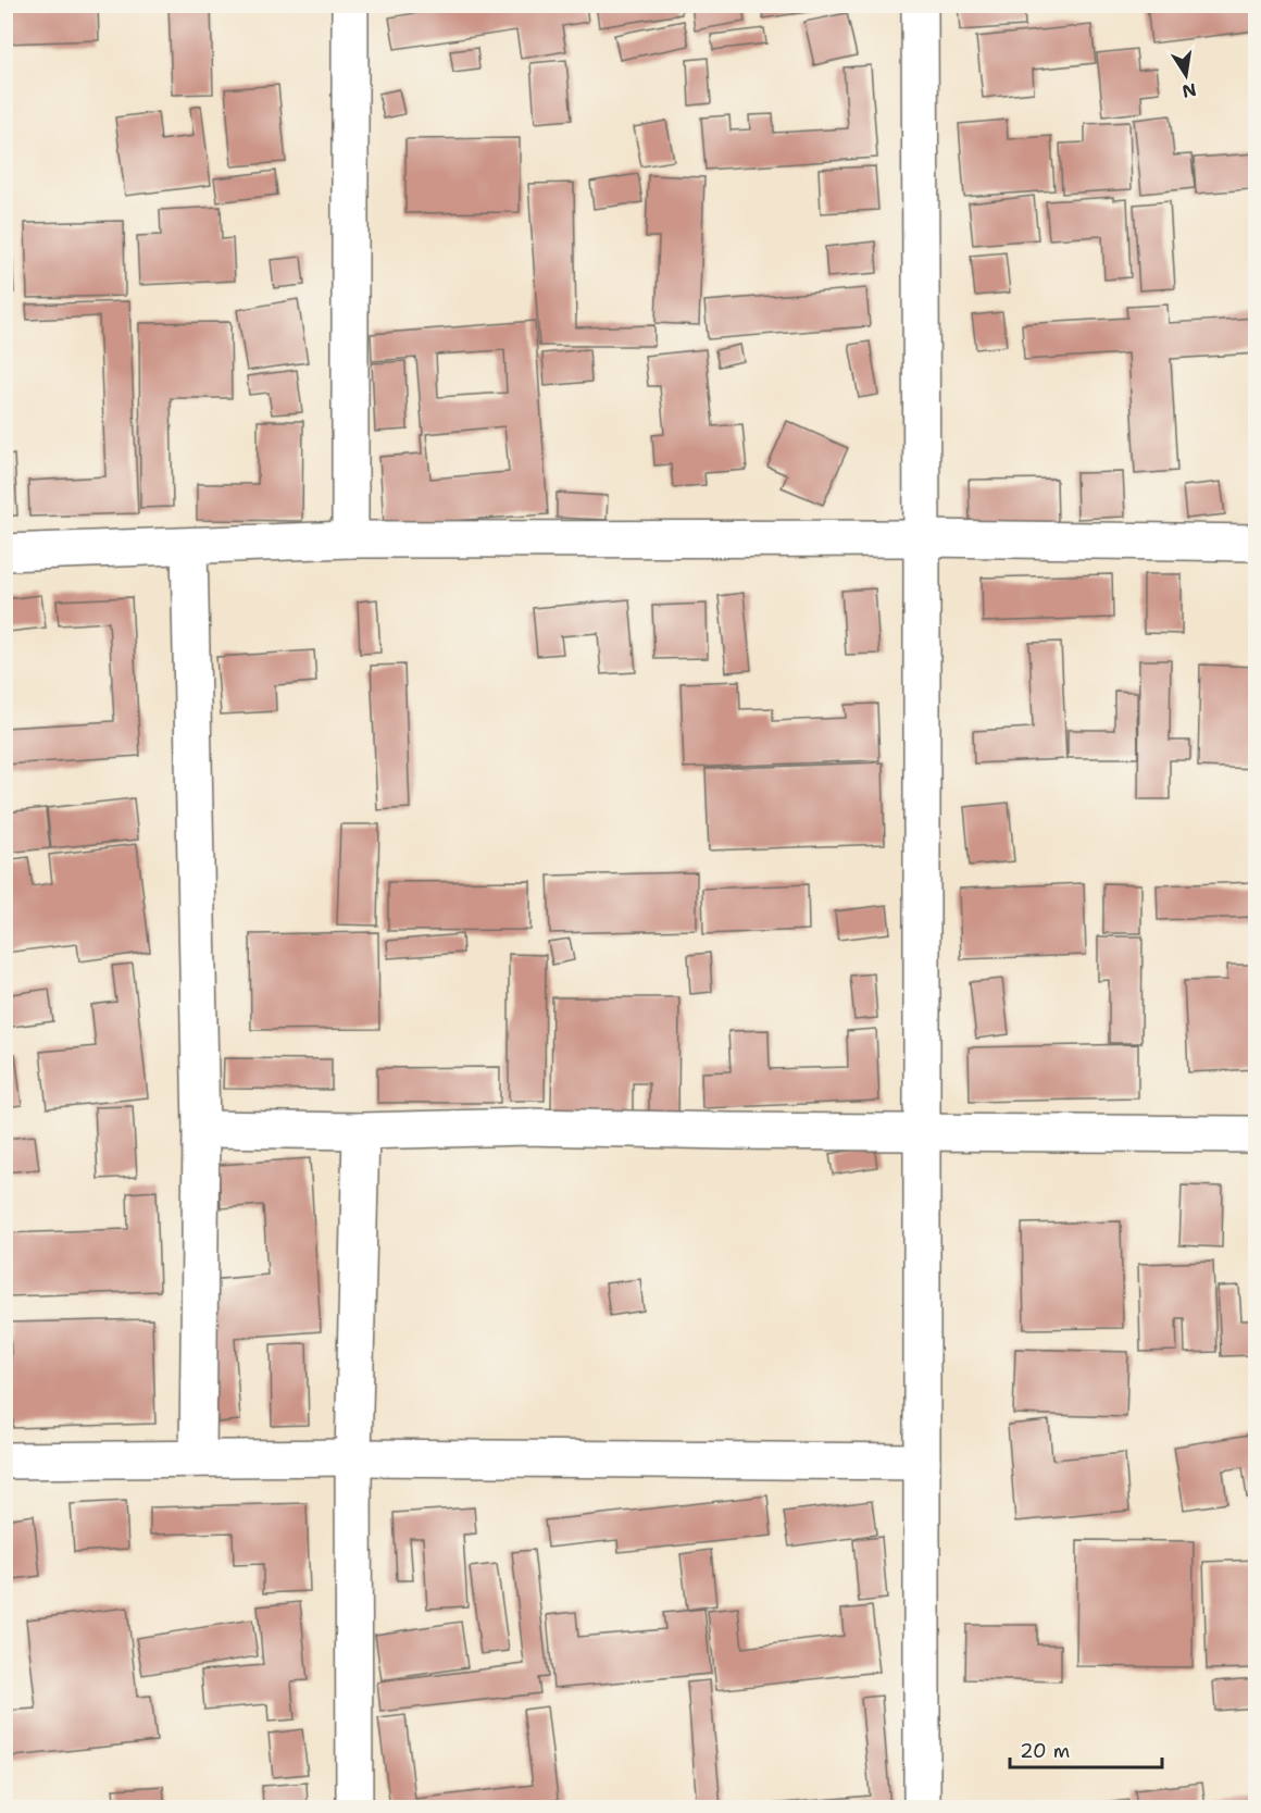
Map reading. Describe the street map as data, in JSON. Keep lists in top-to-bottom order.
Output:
{
  "scale_bar": "20 m",
  "north": "bottom"
}
